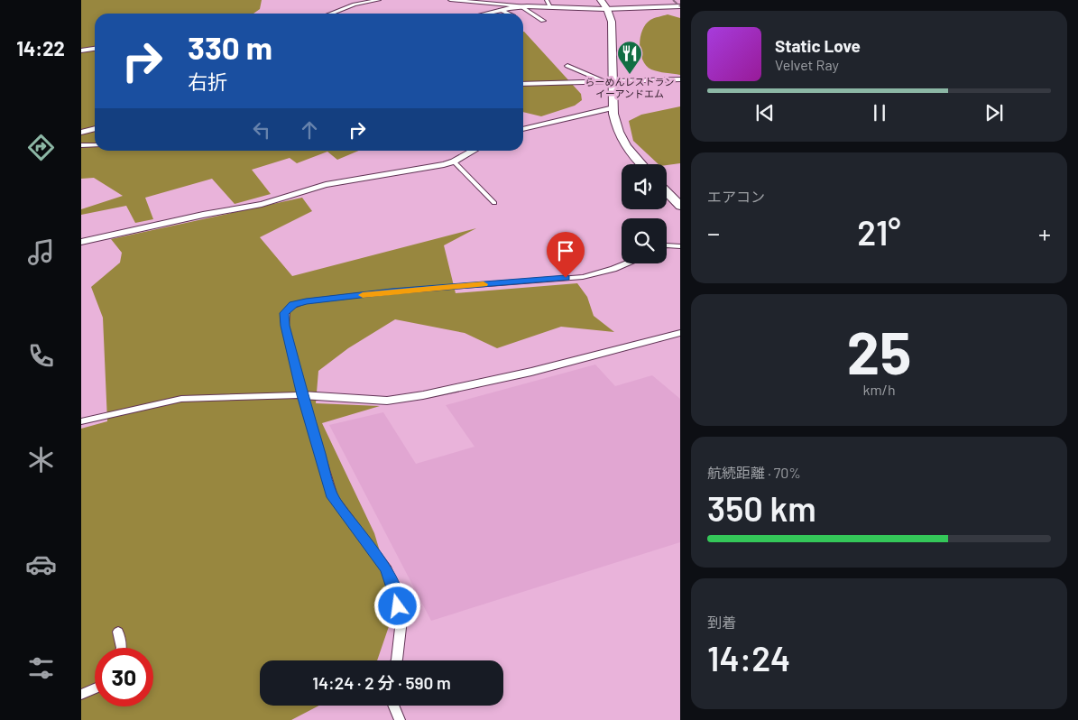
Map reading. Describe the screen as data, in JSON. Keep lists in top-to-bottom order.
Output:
{
  "places": {
    "restaurant": ["らーめんレストラン イーアンドエム"]
  },
  "page": {
    "tabs": "14:22",
    "turn": ["330 m", "右折"],
    "song": ["Static Love", "Velvet Ray"],
    "tile": [
      "エアコン",
      ["25", "km/h"],
      ["航続距離 · 70%", "350 km"],
      ["到着", "14:24"]
    ],
    "heat": ["−", "21°", "+"],
    "limit": "30",
    "trip": "14:24 · 2 分 · 590 m"
  }
}
